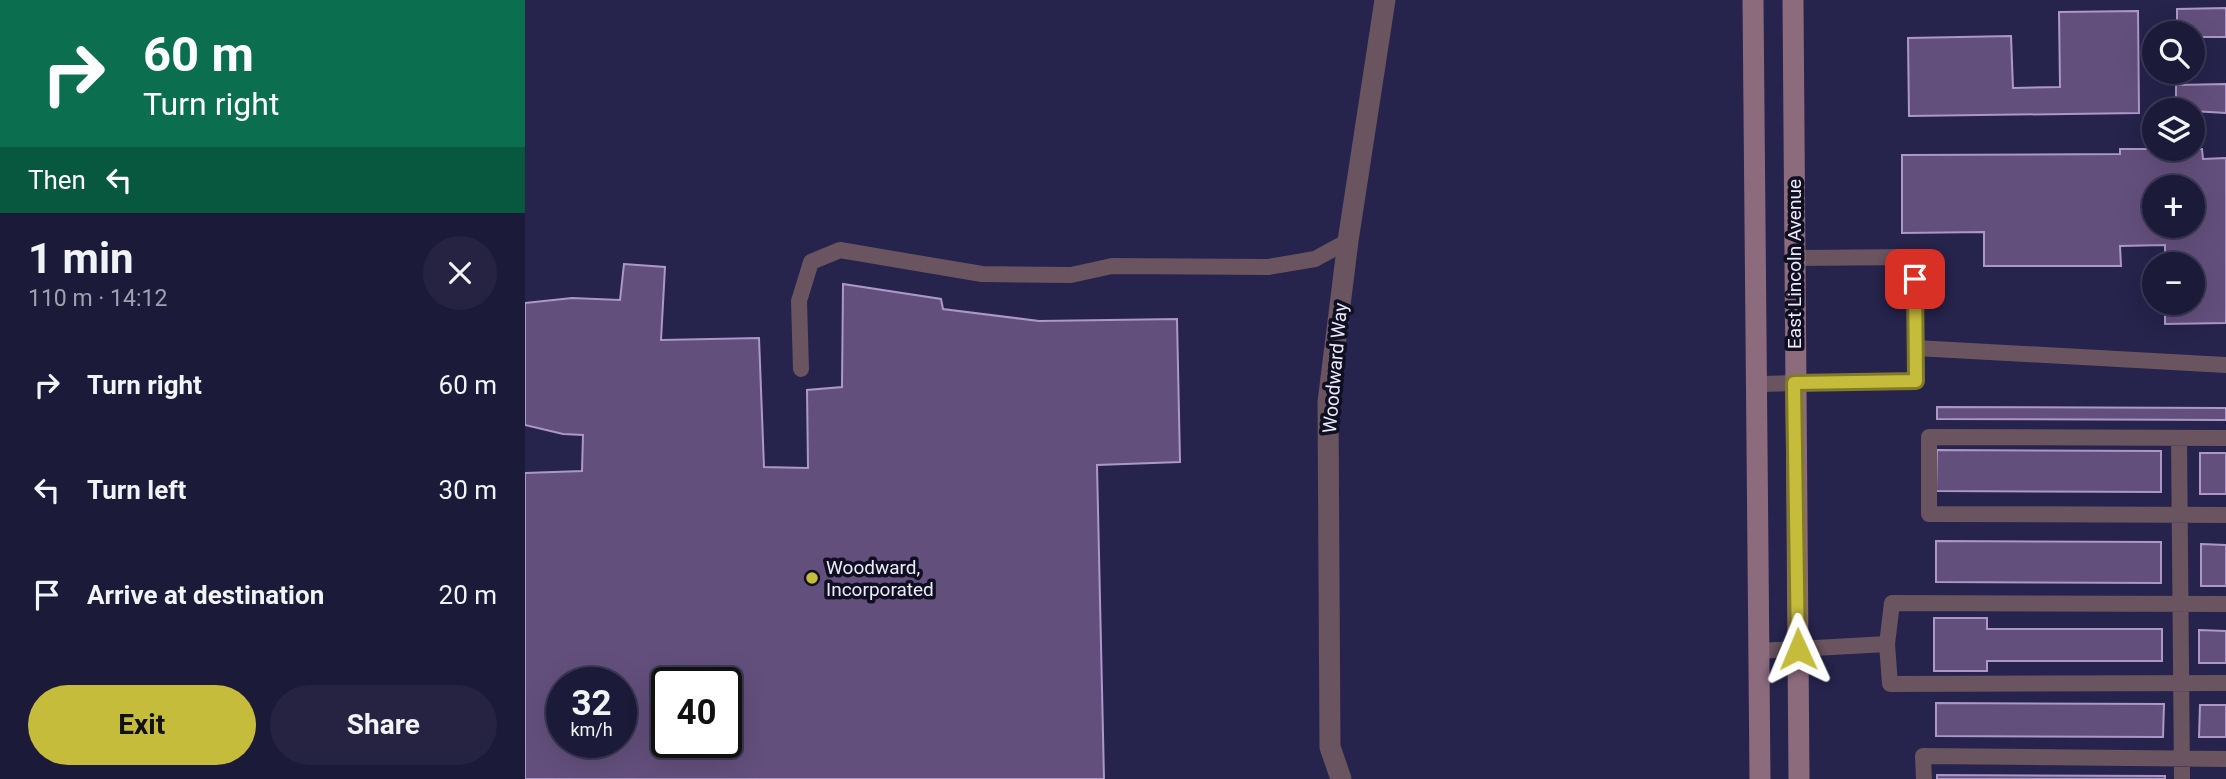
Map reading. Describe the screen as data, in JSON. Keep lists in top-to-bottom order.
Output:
{
  "streets": {
    "street": ["East Lincoln Avenue", "Woodward Way"]
  },
  "places": ["Woodward, Incorporated"],
  "page": {
    "turn": ["60 m", "Turn right"],
    "map_buttons": ["+", "−"],
    "then": "Then",
    "heading": ["1 min", "110 m · 14:12"],
    "list": [
      {
        "name": "Turn right",
        "value": "60 m"
      },
      {
        "name": "Turn left",
        "value": "30 m"
      },
      {
        "name": "Arrive at destination",
        "value": "20 m"
      }
    ],
    "speed": "32 km/h",
    "limit": "40",
    "buttons": ["Exit", "Share"]
  }
}
